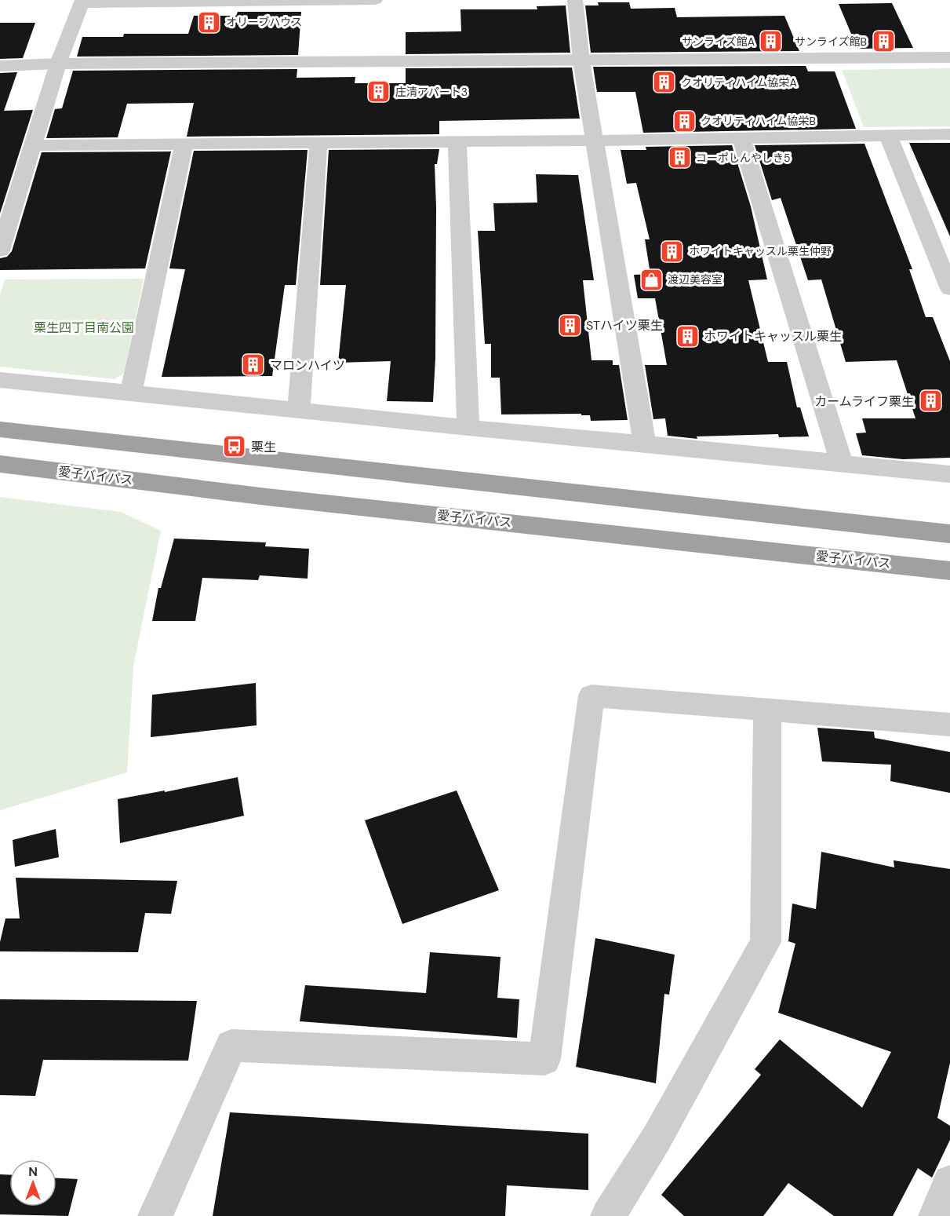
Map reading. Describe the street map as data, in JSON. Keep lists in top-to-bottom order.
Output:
{
  "streets": {
    "highway": ["愛子バイパス"]
  },
  "parks": ["栗生四丁目南公園"],
  "places": {
    "building": [
      "オリーブハウス",
      "サンライズ館A",
      "サンライズ館B",
      "クオリティハイム協栄A",
      "庄清アパート3",
      "クオリティハイム協栄B",
      "コーポしんやしき5",
      "ホワイトキャッスル栗生仲野",
      "STハイツ栗生",
      "ホワイトキャッスル栗生",
      "マロンハイツ",
      "カームライフ栗生"
    ],
    "shop": ["渡辺美容室"],
    "bus stop": ["栗生"]
  },
  "north": "top"
}
